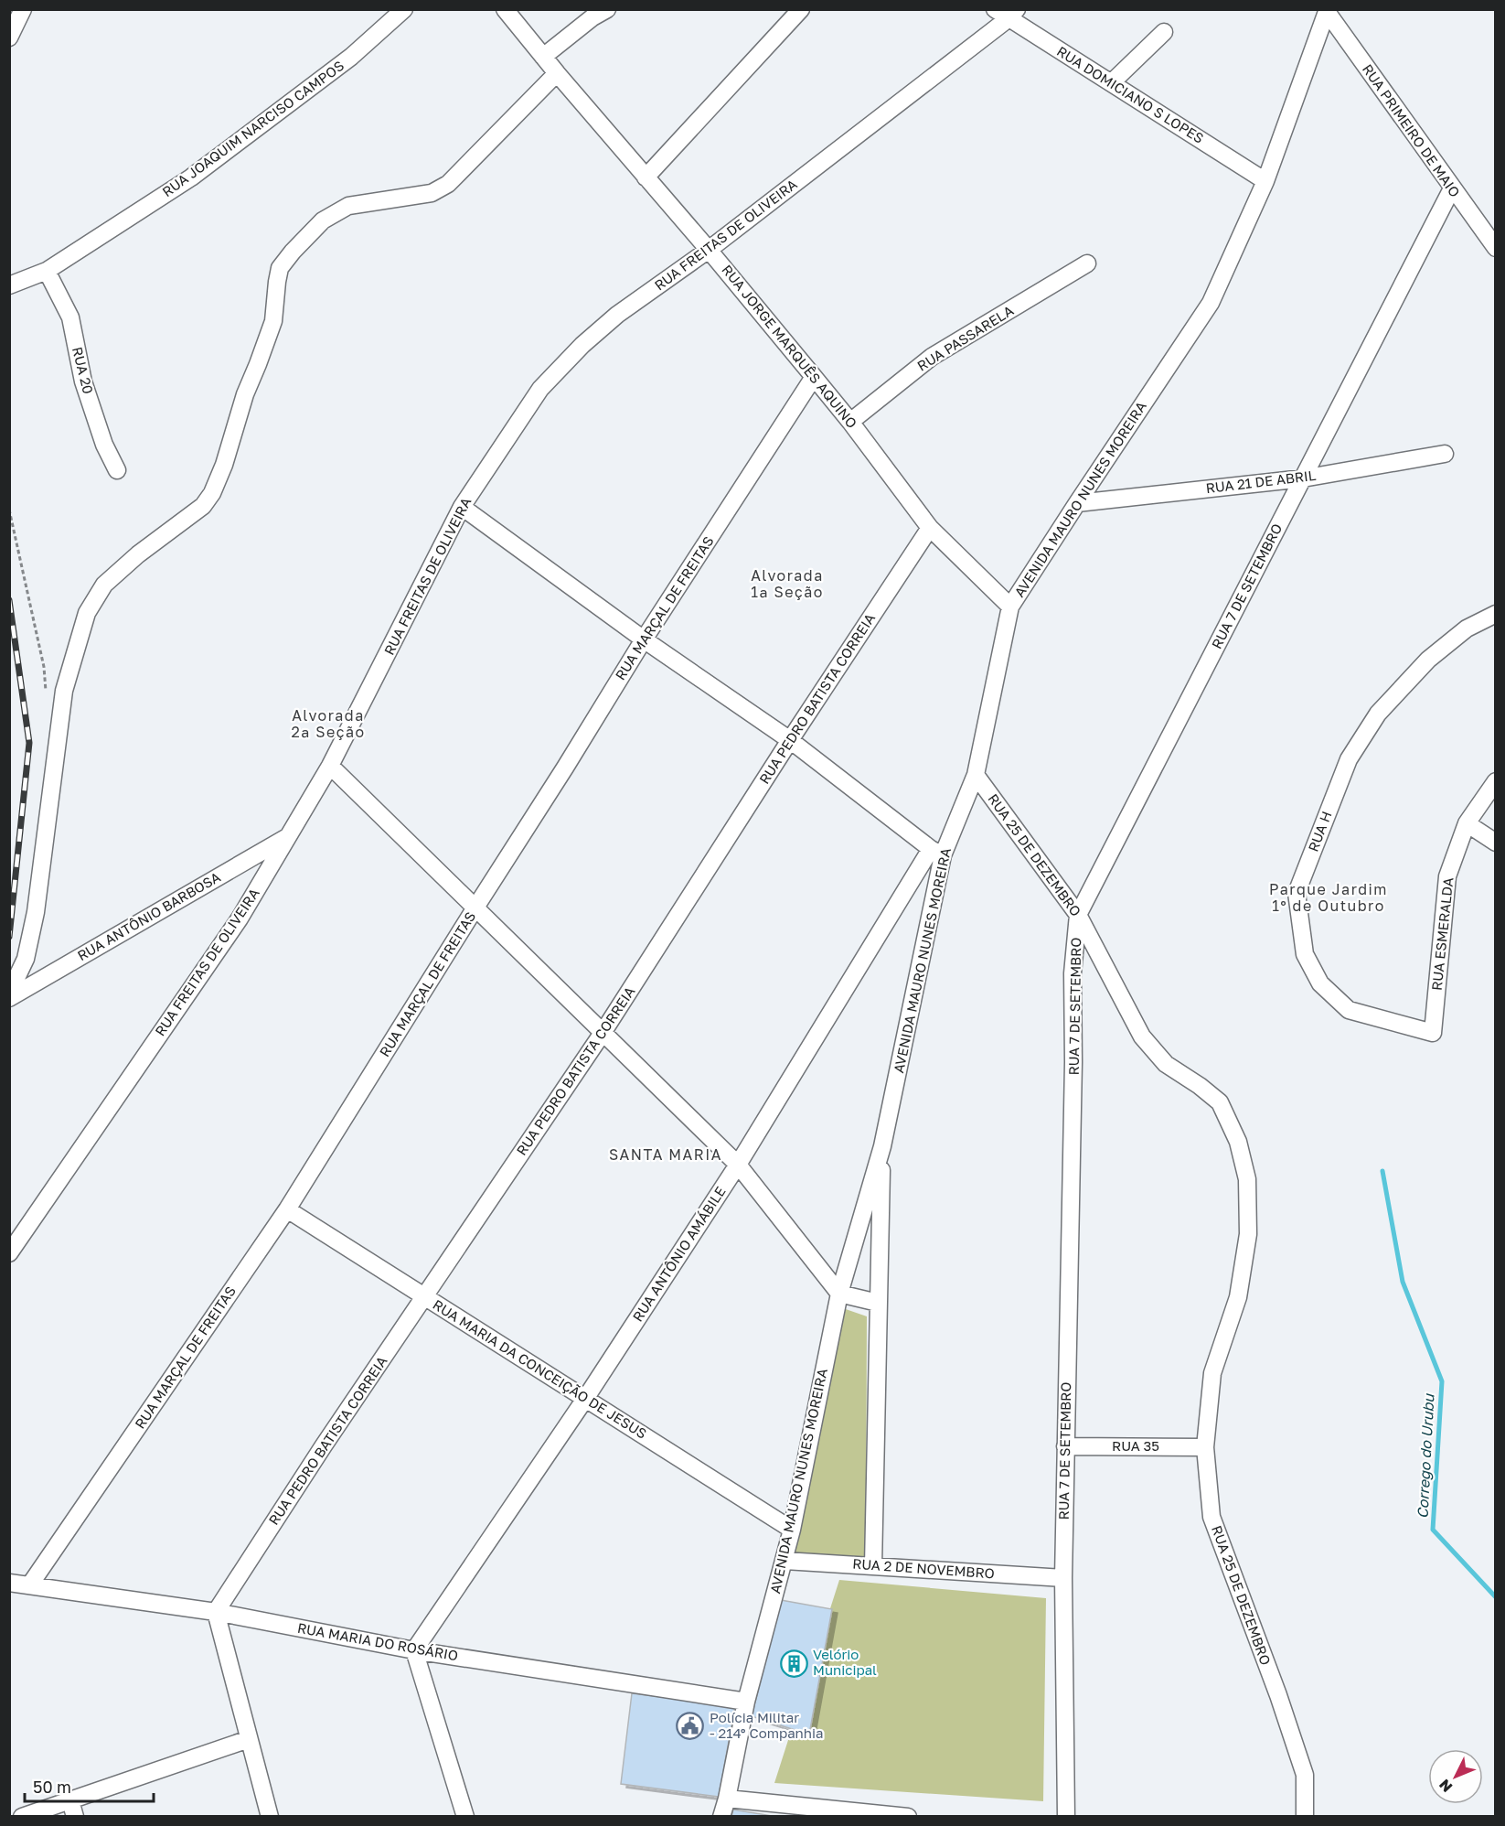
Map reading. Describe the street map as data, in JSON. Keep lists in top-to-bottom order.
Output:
{
  "streets": {
    "street": [
      "RUA DOMICIANO S LOPES",
      "RUA JOAQUIM NARCISO CAMPOS",
      "RUA PRIMEIRO DE MAIO",
      "RUA FREITAS DE OLIVEIRA",
      "RUA PASSARELA",
      "RUA JORGE MARQUÊS AQUINO",
      "RUA 20",
      "RUA 21 DE ABRIL",
      "AVENIDA MAURO NUNES MOREIRA",
      "RUA 7 DE SETEMBRO",
      "RUA MARÇAL DE FREITAS",
      "RUA PEDRO BATISTA CORREIA",
      "RUA H",
      "RUA 25 DE DEZEMBRO",
      "RUA ANTÔNIO BARBOSA",
      "RUA ESMERALDA",
      "RUA ANTÔNIO AMÁBILE",
      "RUA MARIA DA CONCEIÇÃO DE JESUS",
      "RUA 35",
      "RUA 2 DE NOVEMBRO",
      "RUA MARIA DO ROSÁRIO"
    ]
  },
  "crossings": [
    ["RUA DOMICIANO S LOPES", "RUA FREITAS DE OLIVEIRA"],
    ["RUA DOMICIANO S LOPES", "AVENIDA MAURO NUNES MOREIRA"],
    ["RUA JOAQUIM NARCISO CAMPOS", "RUA 20"],
    ["RUA PRIMEIRO DE MAIO", "AVENIDA MAURO NUNES MOREIRA"],
    ["RUA PRIMEIRO DE MAIO", "RUA 7 DE SETEMBRO"],
    ["RUA FREITAS DE OLIVEIRA", "RUA JORGE MARQUÊS AQUINO"],
    ["RUA FREITAS DE OLIVEIRA", "RUA ANTÔNIO BARBOSA"],
    ["RUA PASSARELA", "RUA JORGE MARQUÊS AQUINO"],
    ["RUA JORGE MARQUÊS AQUINO", "AVENIDA MAURO NUNES MOREIRA"],
    ["RUA JORGE MARQUÊS AQUINO", "RUA MARÇAL DE FREITAS"],
    ["RUA JORGE MARQUÊS AQUINO", "RUA PEDRO BATISTA CORREIA"],
    ["RUA 21 DE ABRIL", "AVENIDA MAURO NUNES MOREIRA"],
    ["RUA 21 DE ABRIL", "RUA 7 DE SETEMBRO"],
    ["AVENIDA MAURO NUNES MOREIRA", "RUA 25 DE DEZEMBRO"],
    ["AVENIDA MAURO NUNES MOREIRA", "RUA ANTÔNIO AMÁBILE"],
    ["AVENIDA MAURO NUNES MOREIRA", "RUA MARIA DA CONCEIÇÃO DE JESUS"],
    ["AVENIDA MAURO NUNES MOREIRA", "RUA 2 DE NOVEMBRO"],
    ["AVENIDA MAURO NUNES MOREIRA", "RUA MARIA DO ROSÁRIO"],
    ["RUA 7 DE SETEMBRO", "RUA 25 DE DEZEMBRO"],
    ["RUA 7 DE SETEMBRO", "RUA 35"],
    ["RUA 7 DE SETEMBRO", "RUA 2 DE NOVEMBRO"],
    ["RUA MARÇAL DE FREITAS", "RUA MARIA DA CONCEIÇÃO DE JESUS"],
    ["RUA MARÇAL DE FREITAS", "RUA MARIA DO ROSÁRIO"],
    ["RUA PEDRO BATISTA CORREIA", "RUA MARIA DA CONCEIÇÃO DE JESUS"],
    ["RUA PEDRO BATISTA CORREIA", "RUA MARIA DO ROSÁRIO"],
    ["RUA H", "RUA ESMERALDA"],
    ["RUA 25 DE DEZEMBRO", "RUA 35"],
    ["RUA ANTÔNIO AMÁBILE", "RUA MARIA DA CONCEIÇÃO DE JESUS"],
    ["RUA ANTÔNIO AMÁBILE", "RUA MARIA DO ROSÁRIO"]
  ],
  "districts": [
    "Alvorada 1ª Seção",
    "Alvorada 2ª Seção",
    "Parque Jardim 1º de Outubro",
    "SANTA MARIA"
  ],
  "water": ["Corrego do Urubu"],
  "places": {
    "building": ["Velório Municipal"],
    "public building": ["Polícia Militar - 214° Companhia"]
  },
  "scale_bar": "50 m",
  "north": "bottom left"
}
